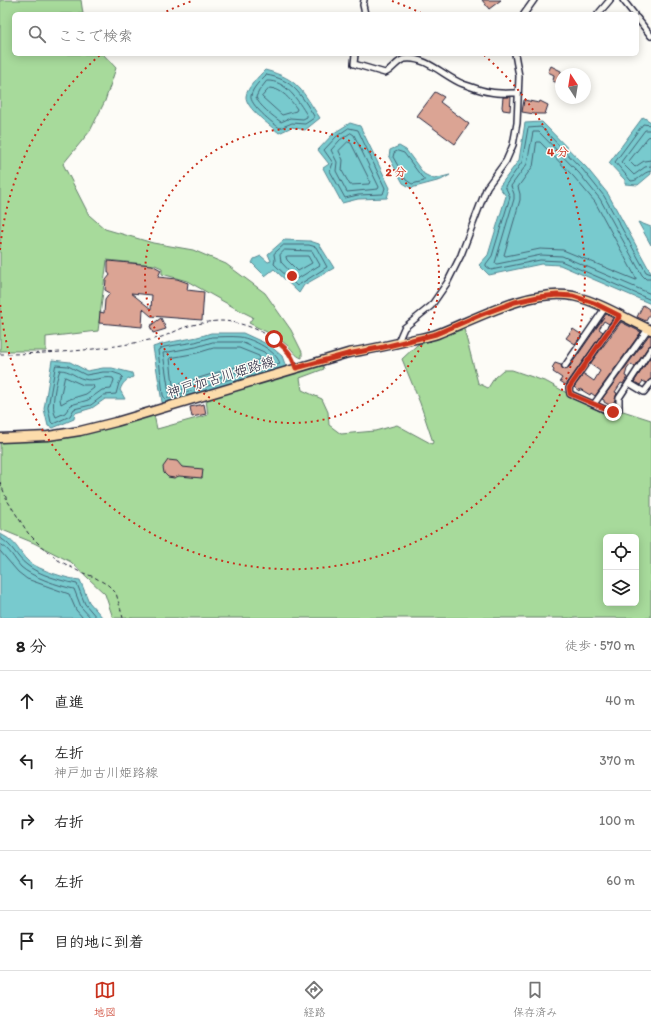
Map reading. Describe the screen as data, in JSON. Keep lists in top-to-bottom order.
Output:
{
  "streets": {
    "main road": ["神戸加古川姫路線"]
  },
  "north": "top",
  "page": {
    "search": "ここで検索",
    "heading": ["8 分", "徒歩 · 570 m"],
    "list": [
      ["直進", "40 m"],
      ["左折", "神戸加古川姫路線", "370 m"],
      ["右折", "100 m"],
      ["左折", "60 m"],
      "目的地に到着"
    ],
    "nav": ["地図", "経路", "保存済み"]
  },
  "rings": ["4 分", "2 分"]
}
